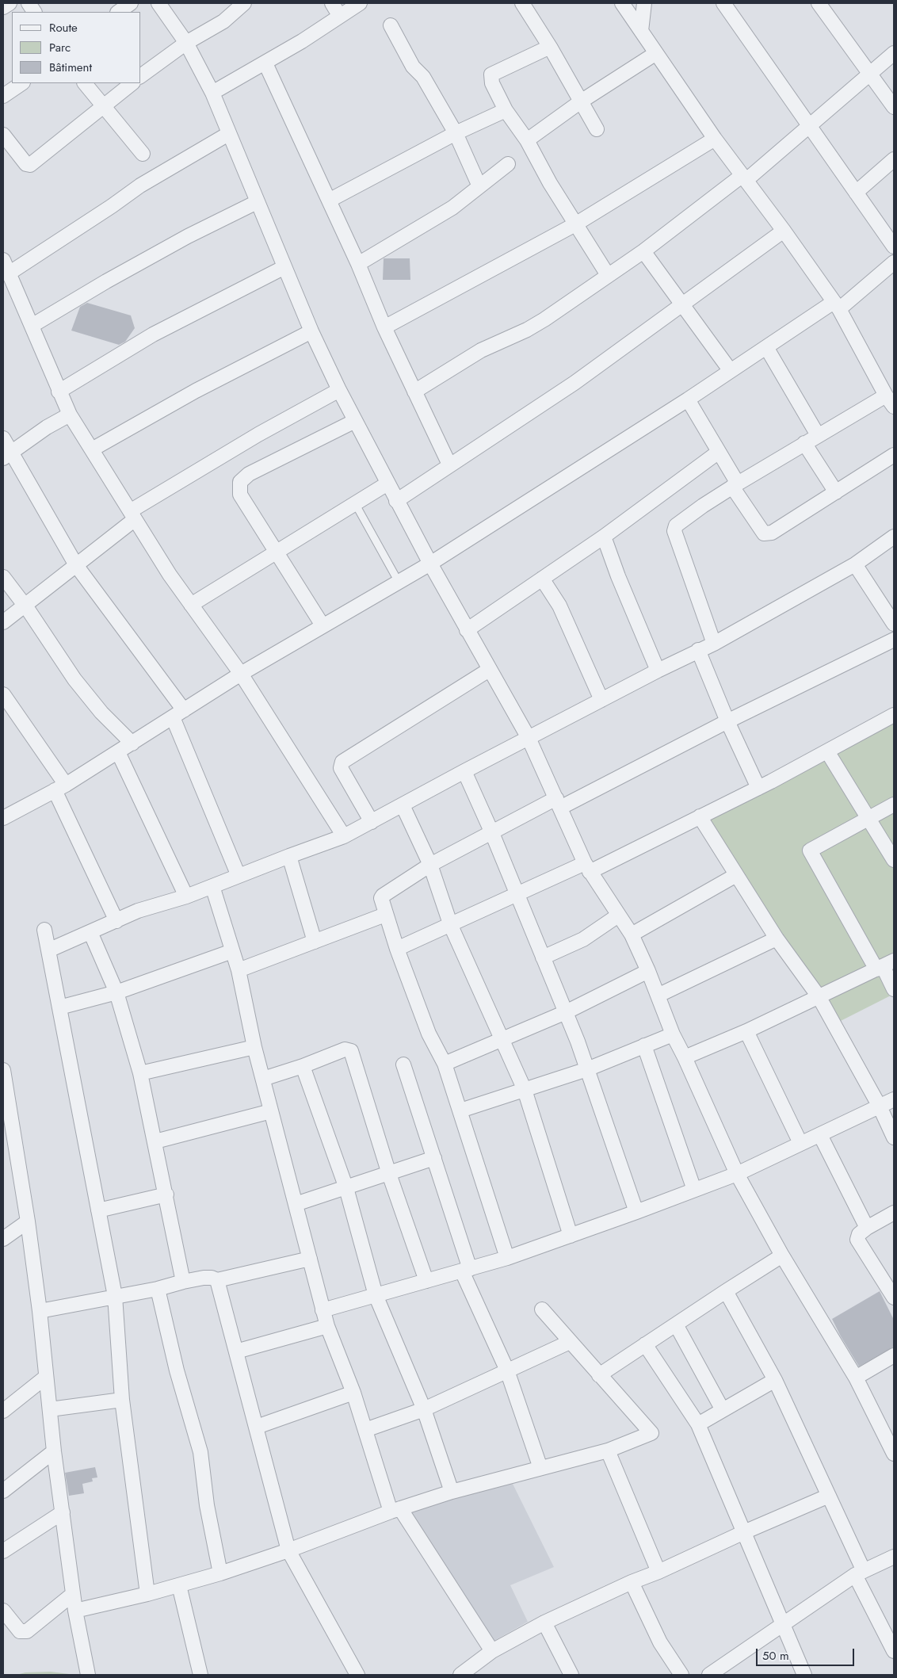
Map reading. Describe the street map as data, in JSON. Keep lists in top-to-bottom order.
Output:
{
  "legend": ["Route", "Parc", "Bâtiment"],
  "scale_bar": "50 m"
}
